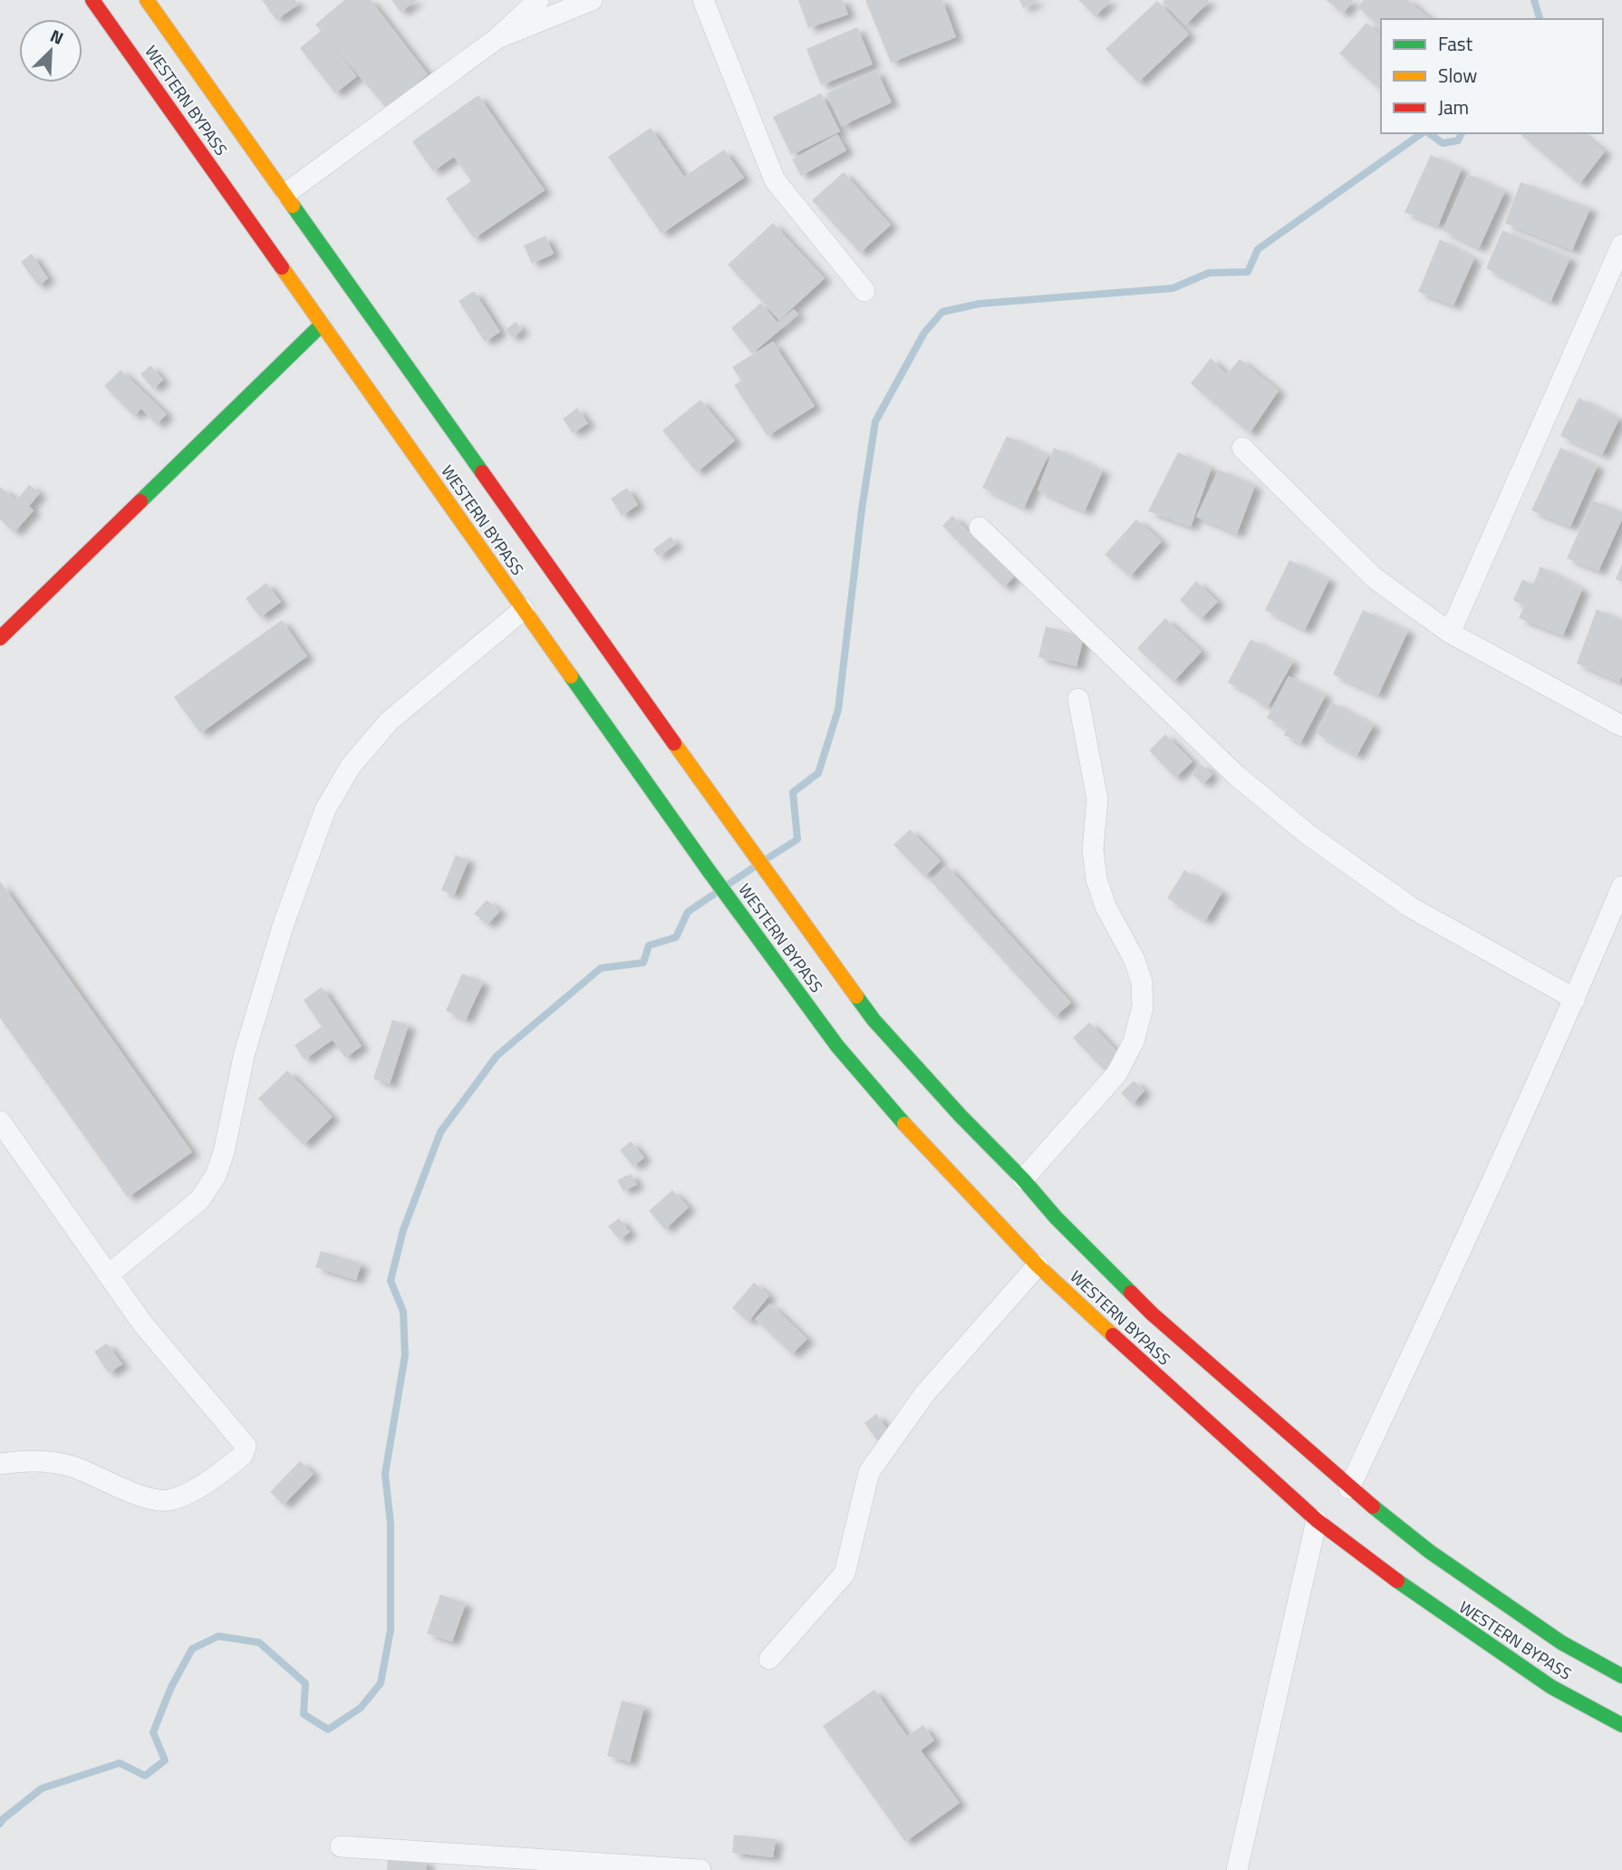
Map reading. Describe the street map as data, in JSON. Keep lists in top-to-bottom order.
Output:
{
  "streets": {
    "main road": ["WESTERN BYPASS"]
  },
  "legend": ["Fast", "Slow", "Jam"],
  "north": "top right"
}
